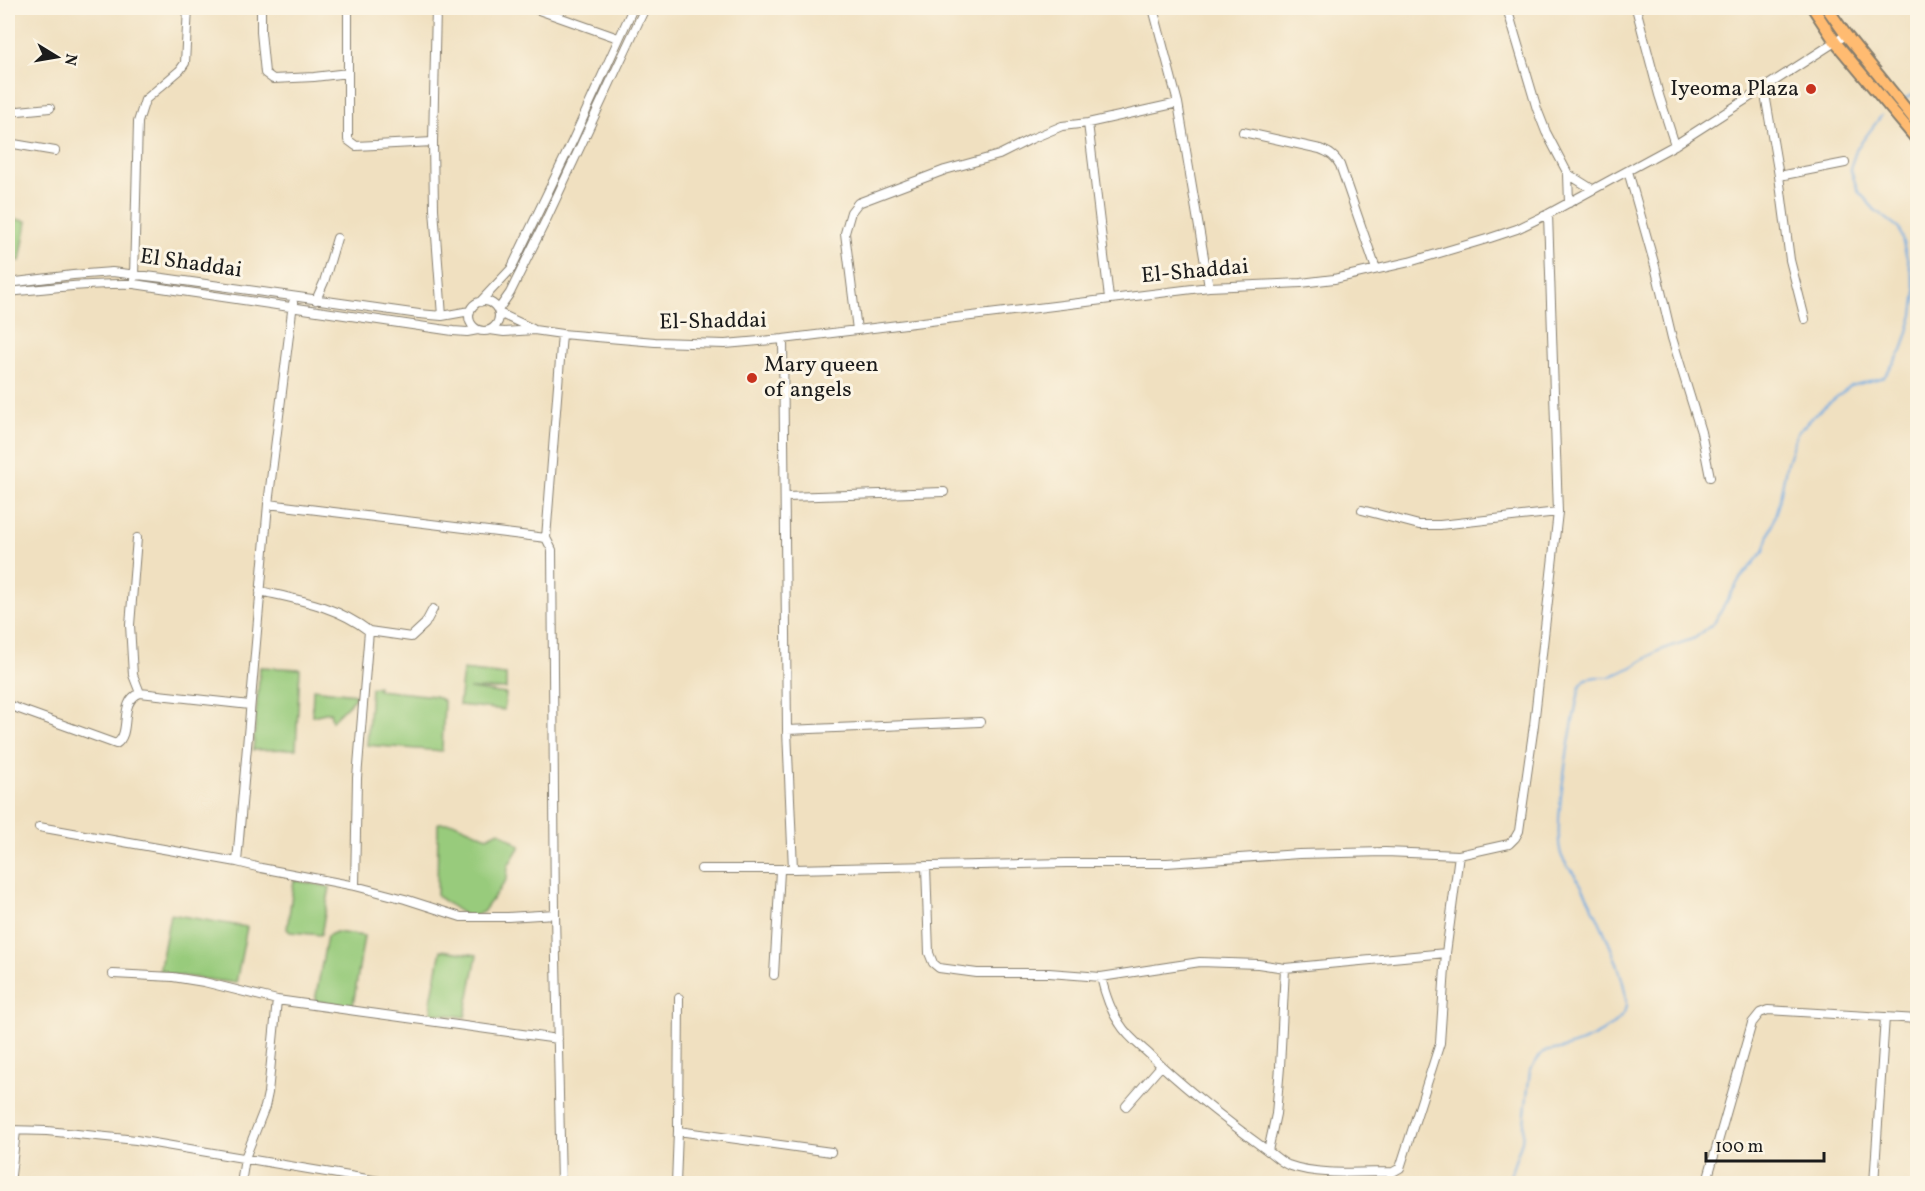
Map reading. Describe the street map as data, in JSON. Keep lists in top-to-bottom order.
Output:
{
  "streets": {
    "street": ["El Shaddai", "El-Shaddai"]
  },
  "crossings": [
    ["El Shaddai", "El-Shaddai"]
  ],
  "places": ["Iyeoma Plaza", "Mary queen of angels"],
  "scale_bar": "100 m",
  "north": "right"
}
